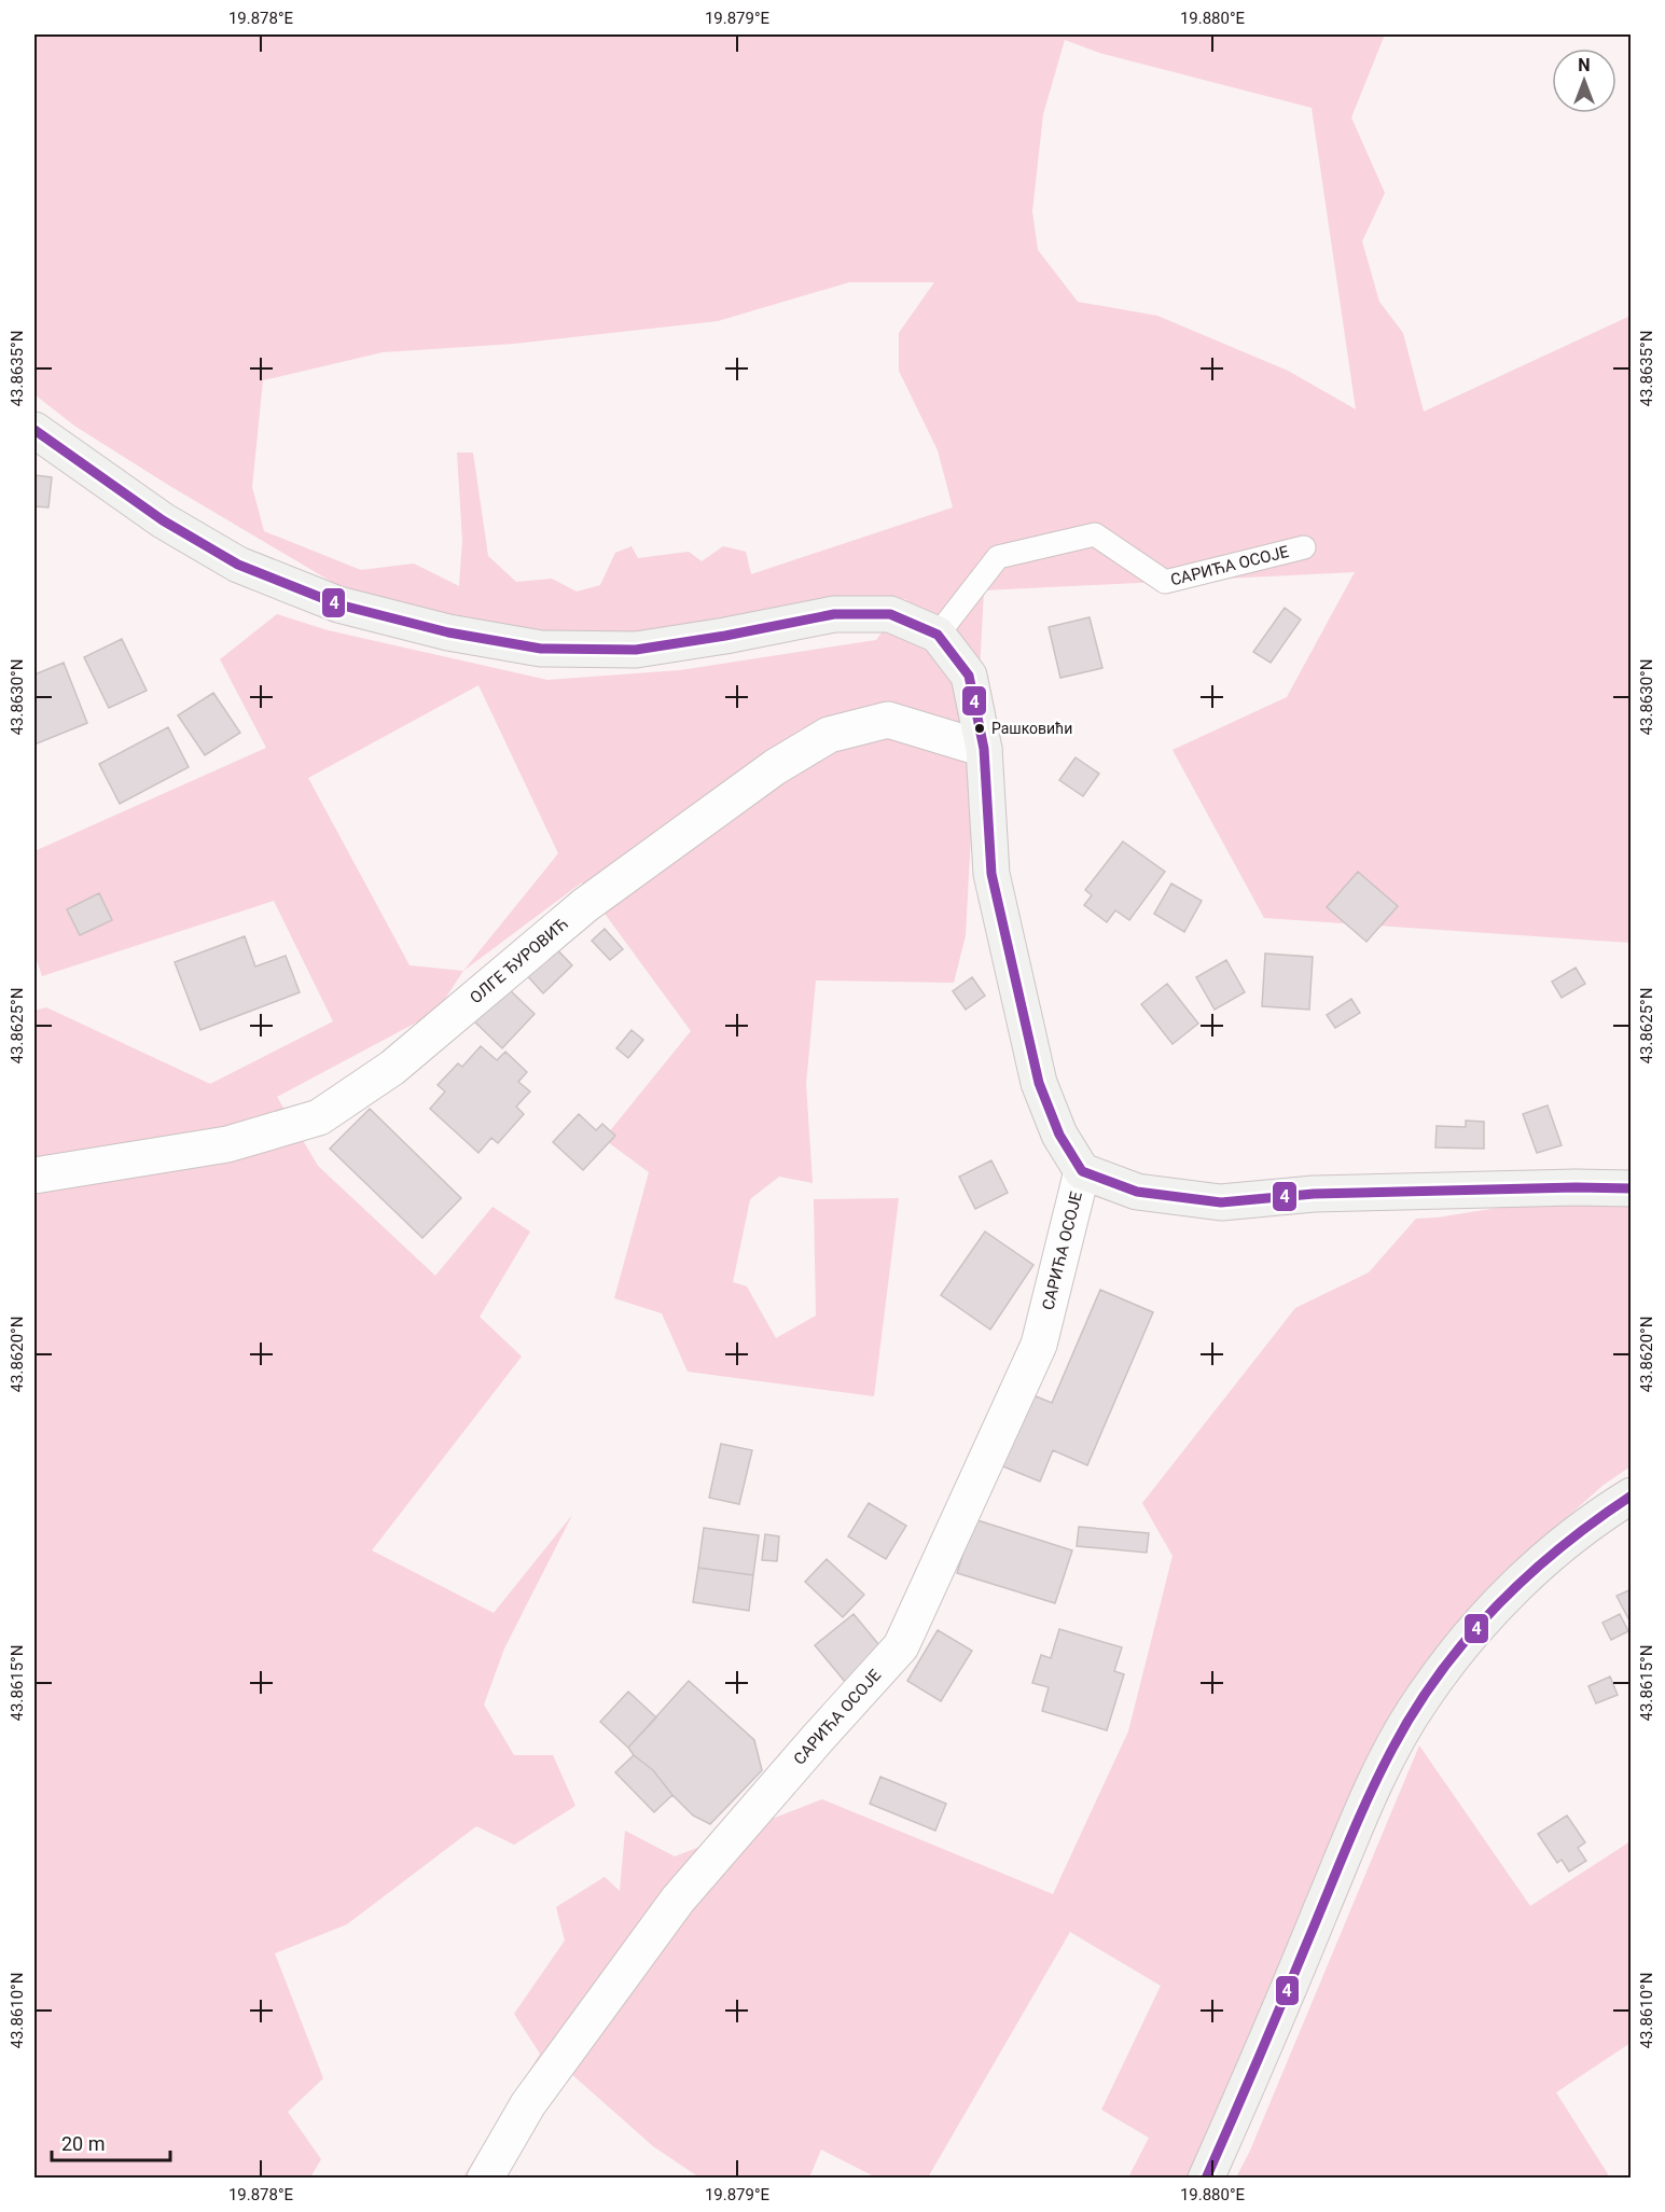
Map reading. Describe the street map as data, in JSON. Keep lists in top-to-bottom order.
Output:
{
  "streets": {
    "street": ["САРИЋА ОСОЈЕ", "ОЛГЕ ЂУРОВИЋ"]
  },
  "crossings": [
    ["САРИЋА ОСОЈЕ", "ОЛГЕ ЂУРОВИЋ"]
  ],
  "places": ["Рашковићи"],
  "lines": ["transit line 4"],
  "scale_bar": "20 m",
  "north": "top",
  "coordinates": [
    "19.878°E",
    "19.879°E",
    "19.880°E",
    "43.8635°N",
    "43.8630°N",
    "43.8625°N",
    "43.8620°N",
    "43.8615°N",
    "43.8610°N"
  ]
}
